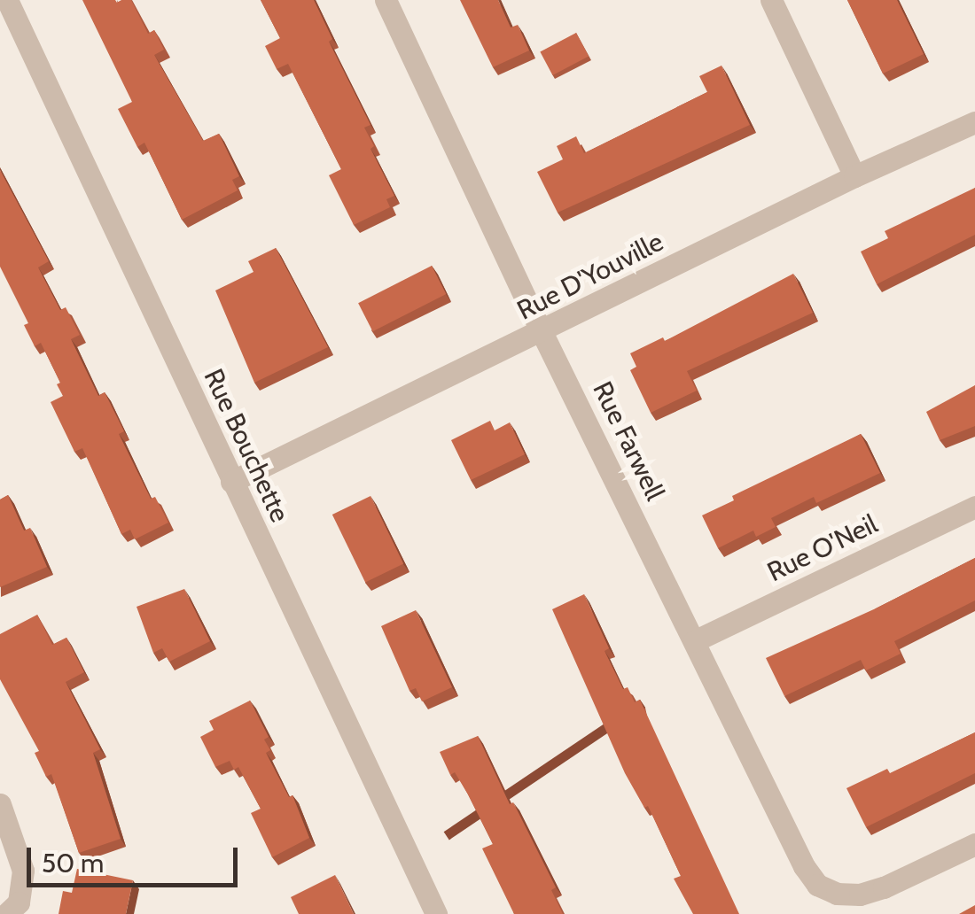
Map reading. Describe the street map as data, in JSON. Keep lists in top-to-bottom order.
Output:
{
  "streets": {
    "street": [
      "Rue D'Youville",
      "Rue Farwell",
      "Rue Bouchette",
      "Rue O'Neil"
    ]
  },
  "crossings": [
    ["Rue D'Youville", "Rue Farwell"],
    ["Rue D'Youville", "Rue Bouchette"],
    ["Rue Farwell", "Rue O'Neil"]
  ],
  "scale_bar": "50 m"
}
